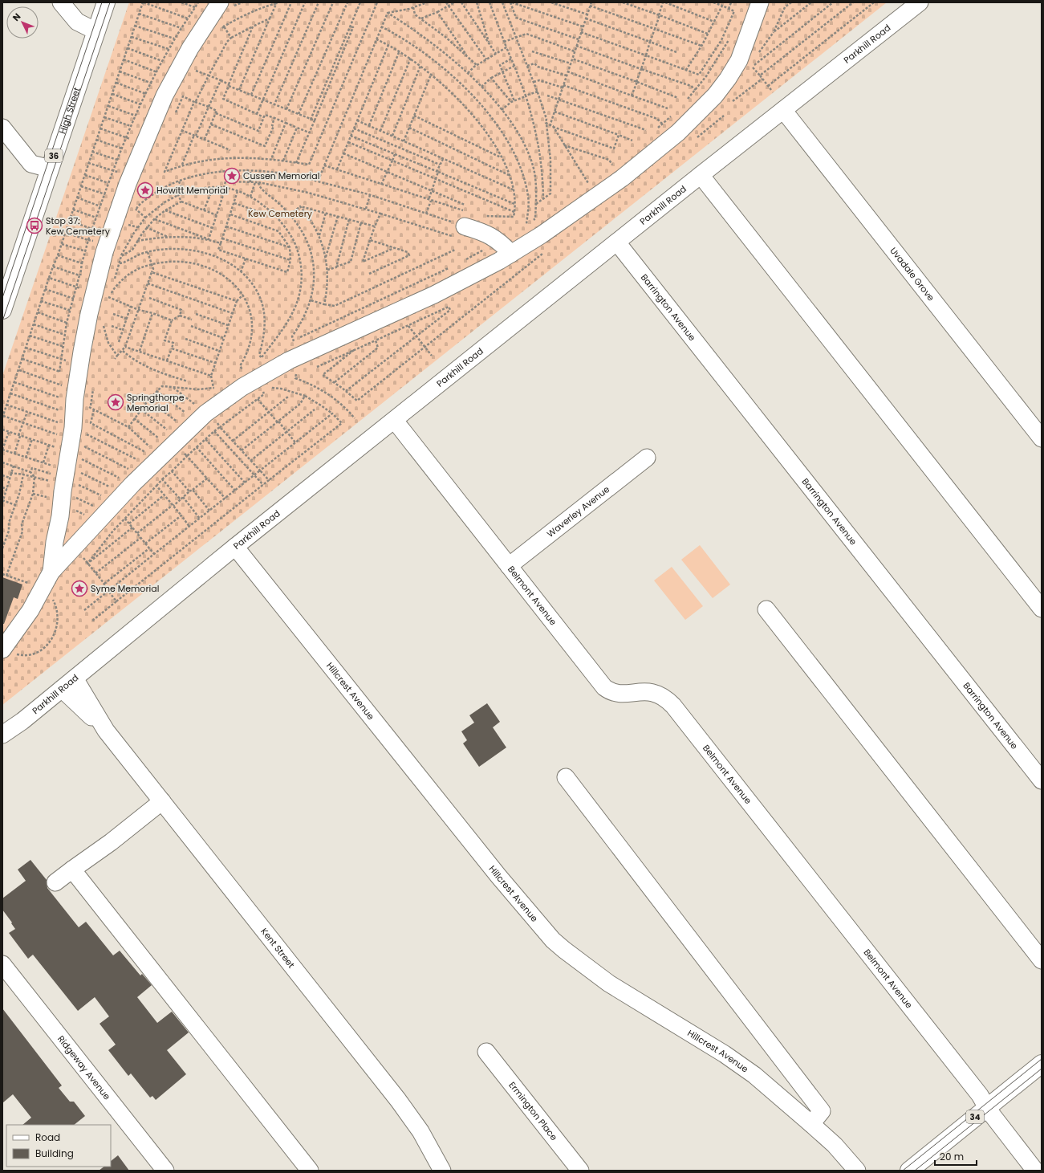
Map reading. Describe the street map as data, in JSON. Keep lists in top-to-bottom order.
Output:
{
  "streets": {
    "main road": ["High Street", "36", "34"],
    "street": [
      "Parkhill Road",
      "Uvadale Grove",
      "Barrington Avenue",
      "Waverley Avenue",
      "Belmont Avenue",
      "Hillcrest Avenue",
      "Kent Street",
      "Ridgeway Avenue",
      "Ermington Place"
    ]
  },
  "crossings": [
    ["Parkhill Road", "Uvadale Grove"],
    ["Parkhill Road", "Barrington Avenue"],
    ["Parkhill Road", "Belmont Avenue"],
    ["Parkhill Road", "Hillcrest Avenue"],
    ["Parkhill Road", "Kent Street"],
    ["Waverley Avenue", "Belmont Avenue"],
    ["Belmont Avenue", "34"]
  ],
  "parks": ["Kew Cemetery"],
  "places": {
    "place": [
      "Cussen Memorial",
      "Howitt Memorial",
      "Springthorpe Memorial",
      "Syme Memorial"
    ],
    "bus stop": ["Stop 37: Kew Cemetery"]
  },
  "legend": ["Road", "Building"],
  "scale_bar": "20 m",
  "north": "top left"
}
